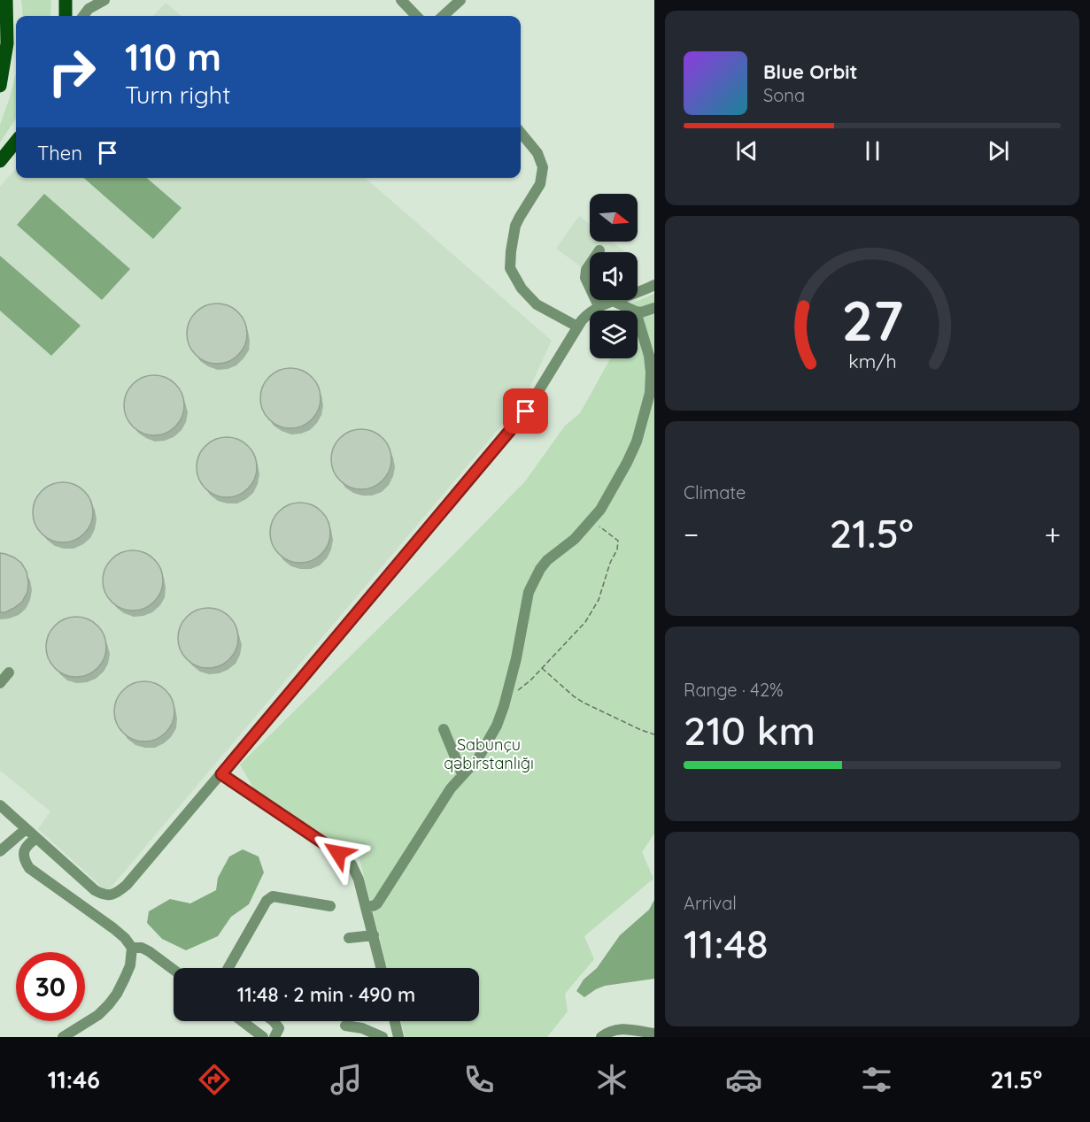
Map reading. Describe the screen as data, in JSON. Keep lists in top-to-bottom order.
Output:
{
  "parks": ["Sabunçu qəbirstanlığı"],
  "north": "right",
  "page": {
    "turn": ["110 m", "Turn right"],
    "song": ["Blue Orbit", "Sona"],
    "then": "Then",
    "tile": [
      "Climate",
      ["Range · 42%", "210 km"],
      ["Arrival", "11:48"]
    ],
    "heat": ["−", "21.5°", "+"],
    "limit": "30",
    "trip": "11:48 · 2 min · 490 m",
    "tabs": ["11:46", "21.5°"],
    "gauge": ["27", "km/h"]
  }
}
